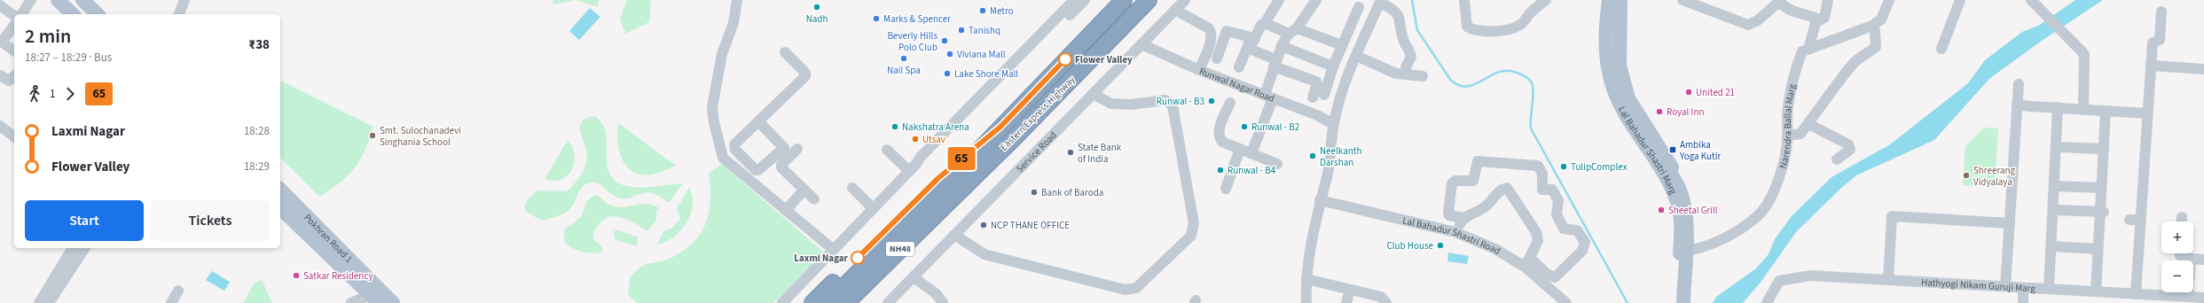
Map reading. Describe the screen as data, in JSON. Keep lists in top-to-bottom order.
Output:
{
  "streets": {
    "highway": ["Eastern Express Highway", "NH48"],
    "main road": ["Lal Bahadur Shastri Marg", "Pokhran Road 1"],
    "street": [
      "Runwal Nagar Road",
      "Narendra Ballal Marg",
      "Service Road",
      "Lal Bahadur Shastri Road",
      "Hathyogi Nikam Guruji Marg"
    ]
  },
  "crossings": [
    ["Runwal Nagar Road", "Service Road"],
    ["Eastern Express Highway", "NH48"],
    ["Narendra Ballal Marg", "Lal Bahadur Shastri Marg"]
  ],
  "places": {
    "other": [
      "Nadh",
      "Metro",
      "Marks & Spencer",
      "Tanishq",
      "Beverly Hills Polo Club",
      "Viviana Mall",
      "Nail Spa",
      "Flower Valley",
      "Lake Shore Mall",
      "United 21",
      "Runwal - B3",
      "Royal Inn",
      "Nakshatra Arena",
      "Runwal - B2",
      "Smt. Sulochanadevi Singhania School",
      "Utsav",
      "State Bank of India",
      "Neelkanth Darshan",
      "TulipComplex",
      "Runwal - B4",
      "Shreerang Vidyalaya",
      "Bank of Baroda",
      "Sheetal Grill",
      "NCP THANE OFFICE",
      "Club House",
      "Laxmi Nagar",
      "Satkar Residency"
    ],
    "transit": ["Ambika Yoga Kutir"]
  },
  "lines": ["bus line 65"],
  "page": {
    "on_map": "65",
    "heading": ["2 min", "18:27 – 18:29 · Bus", "₹38"],
    "legs": ["1", "65"],
    "list": [
      {
        "name": "Laxmi Nagar",
        "value": "18:28"
      },
      {
        "name": "Flower Valley",
        "value": "18:29"
      }
    ],
    "buttons": ["Start", "Tickets"],
    "map_buttons": ["+", "−"]
  }
}
